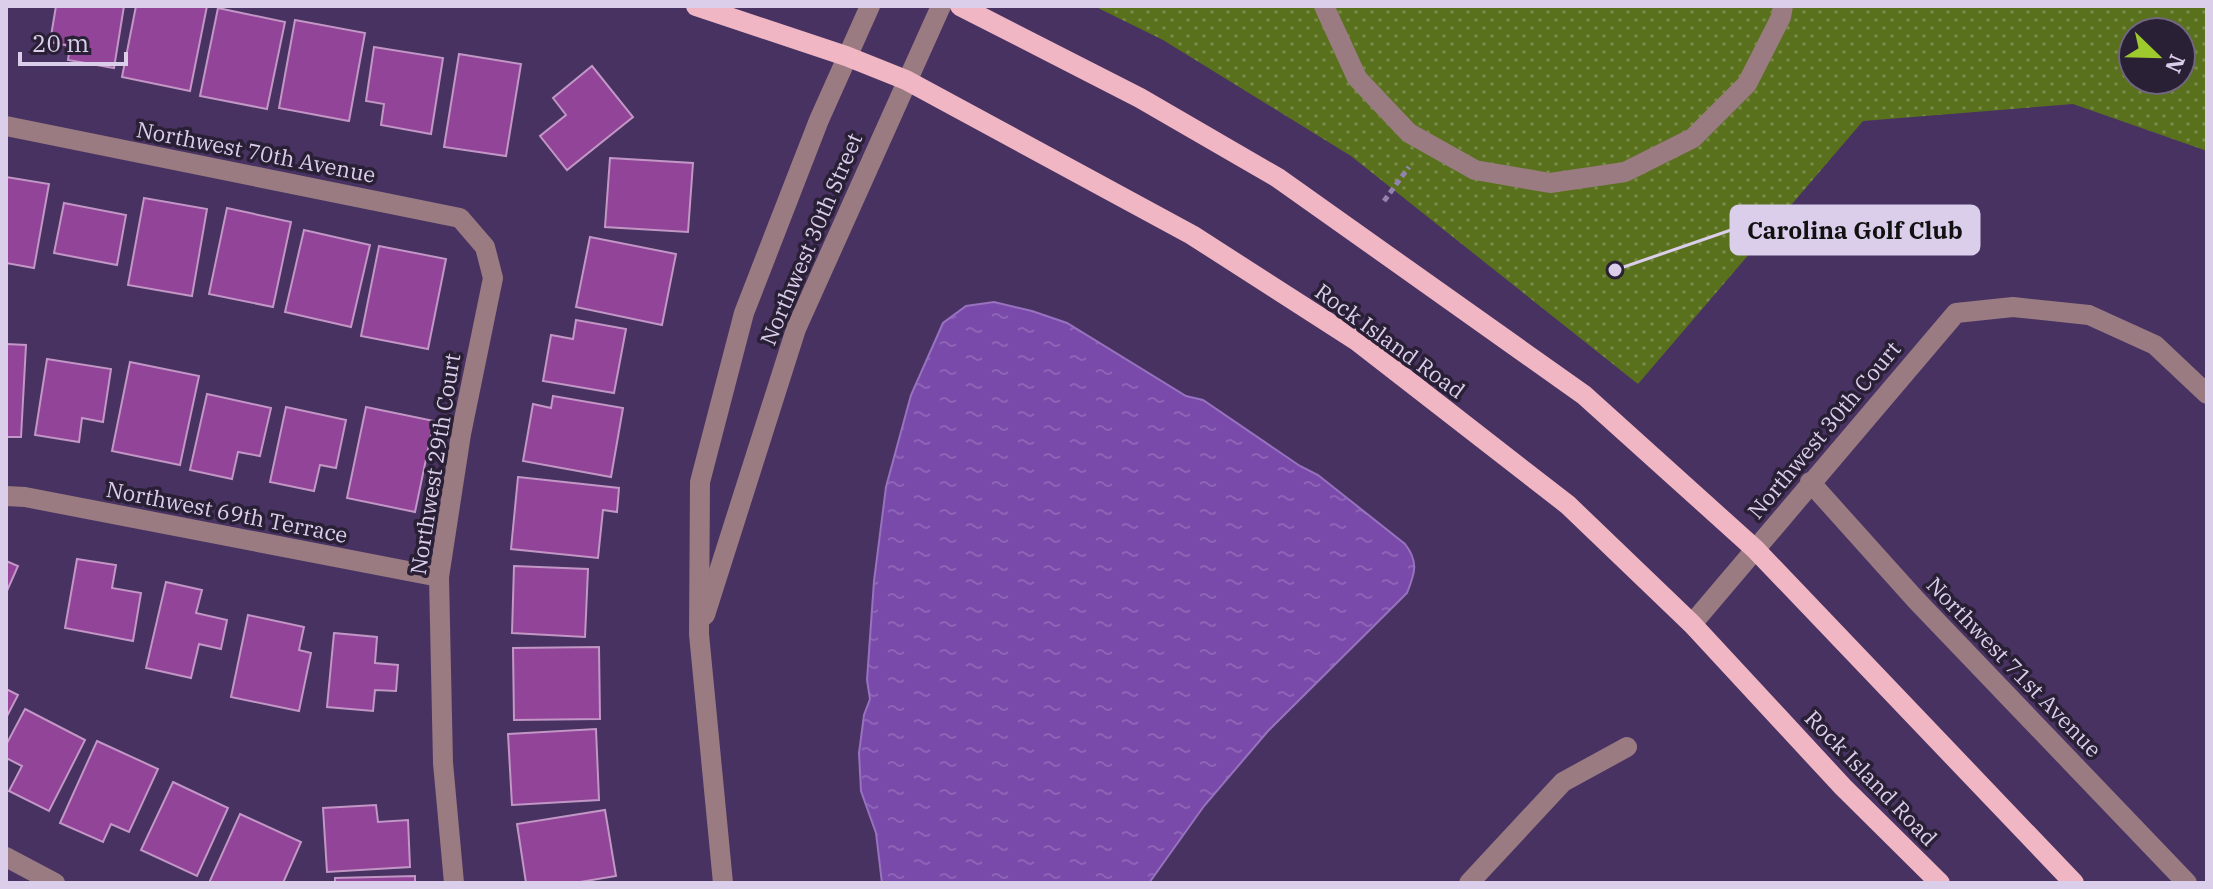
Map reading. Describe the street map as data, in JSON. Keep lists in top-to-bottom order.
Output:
{
  "streets": {
    "main road": ["Rock Island Road"],
    "street": [
      "Northwest 70th Avenue",
      "Northwest 30th Street",
      "Northwest 30th Court",
      "Northwest 29th Court",
      "Northwest 69th Terrace",
      "Northwest 71st Avenue"
    ]
  },
  "crossings": [
    ["Northwest 70th Avenue", "Northwest 29th Court"],
    ["Northwest 30th Street", "Rock Island Road"],
    ["Rock Island Road", "Northwest 30th Court"],
    ["Northwest 30th Court", "Northwest 71st Avenue"],
    ["Northwest 29th Court", "Northwest 69th Terrace"]
  ],
  "places": ["Carolina Golf Club"],
  "scale_bar": "20 m",
  "north": "bottom right"
}
